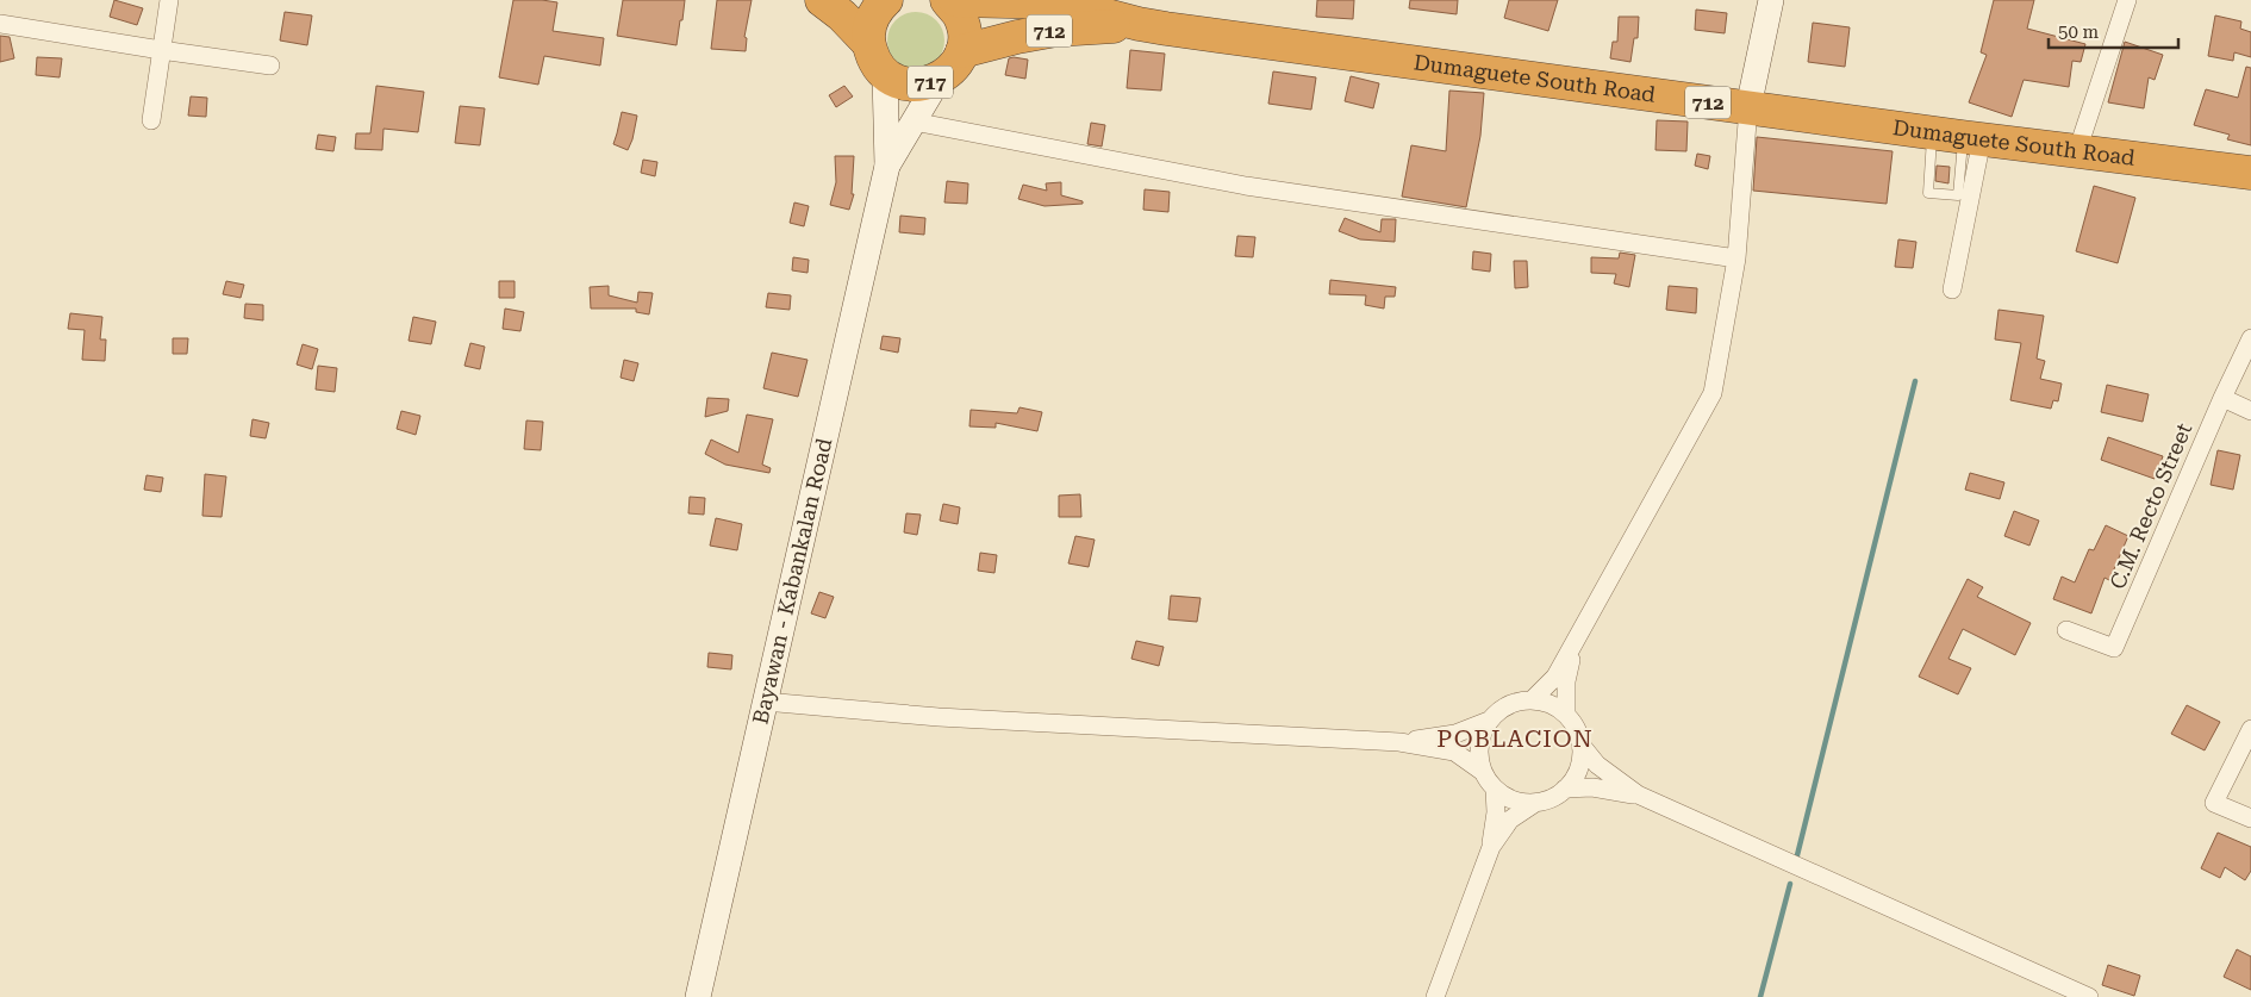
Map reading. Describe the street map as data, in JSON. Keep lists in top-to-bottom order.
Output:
{
  "streets": {
    "highway": ["712", "Dumaguete South Road", "717"],
    "main road": ["Bayawan - Kabankalan Road"],
    "street": ["C.M. Recto Street"]
  },
  "crossings": [
    ["Dumaguete South Road", "717"],
    ["717", "Bayawan - Kabankalan Road"]
  ],
  "districts": ["POBLACION"],
  "scale_bar": "50 m"
}
